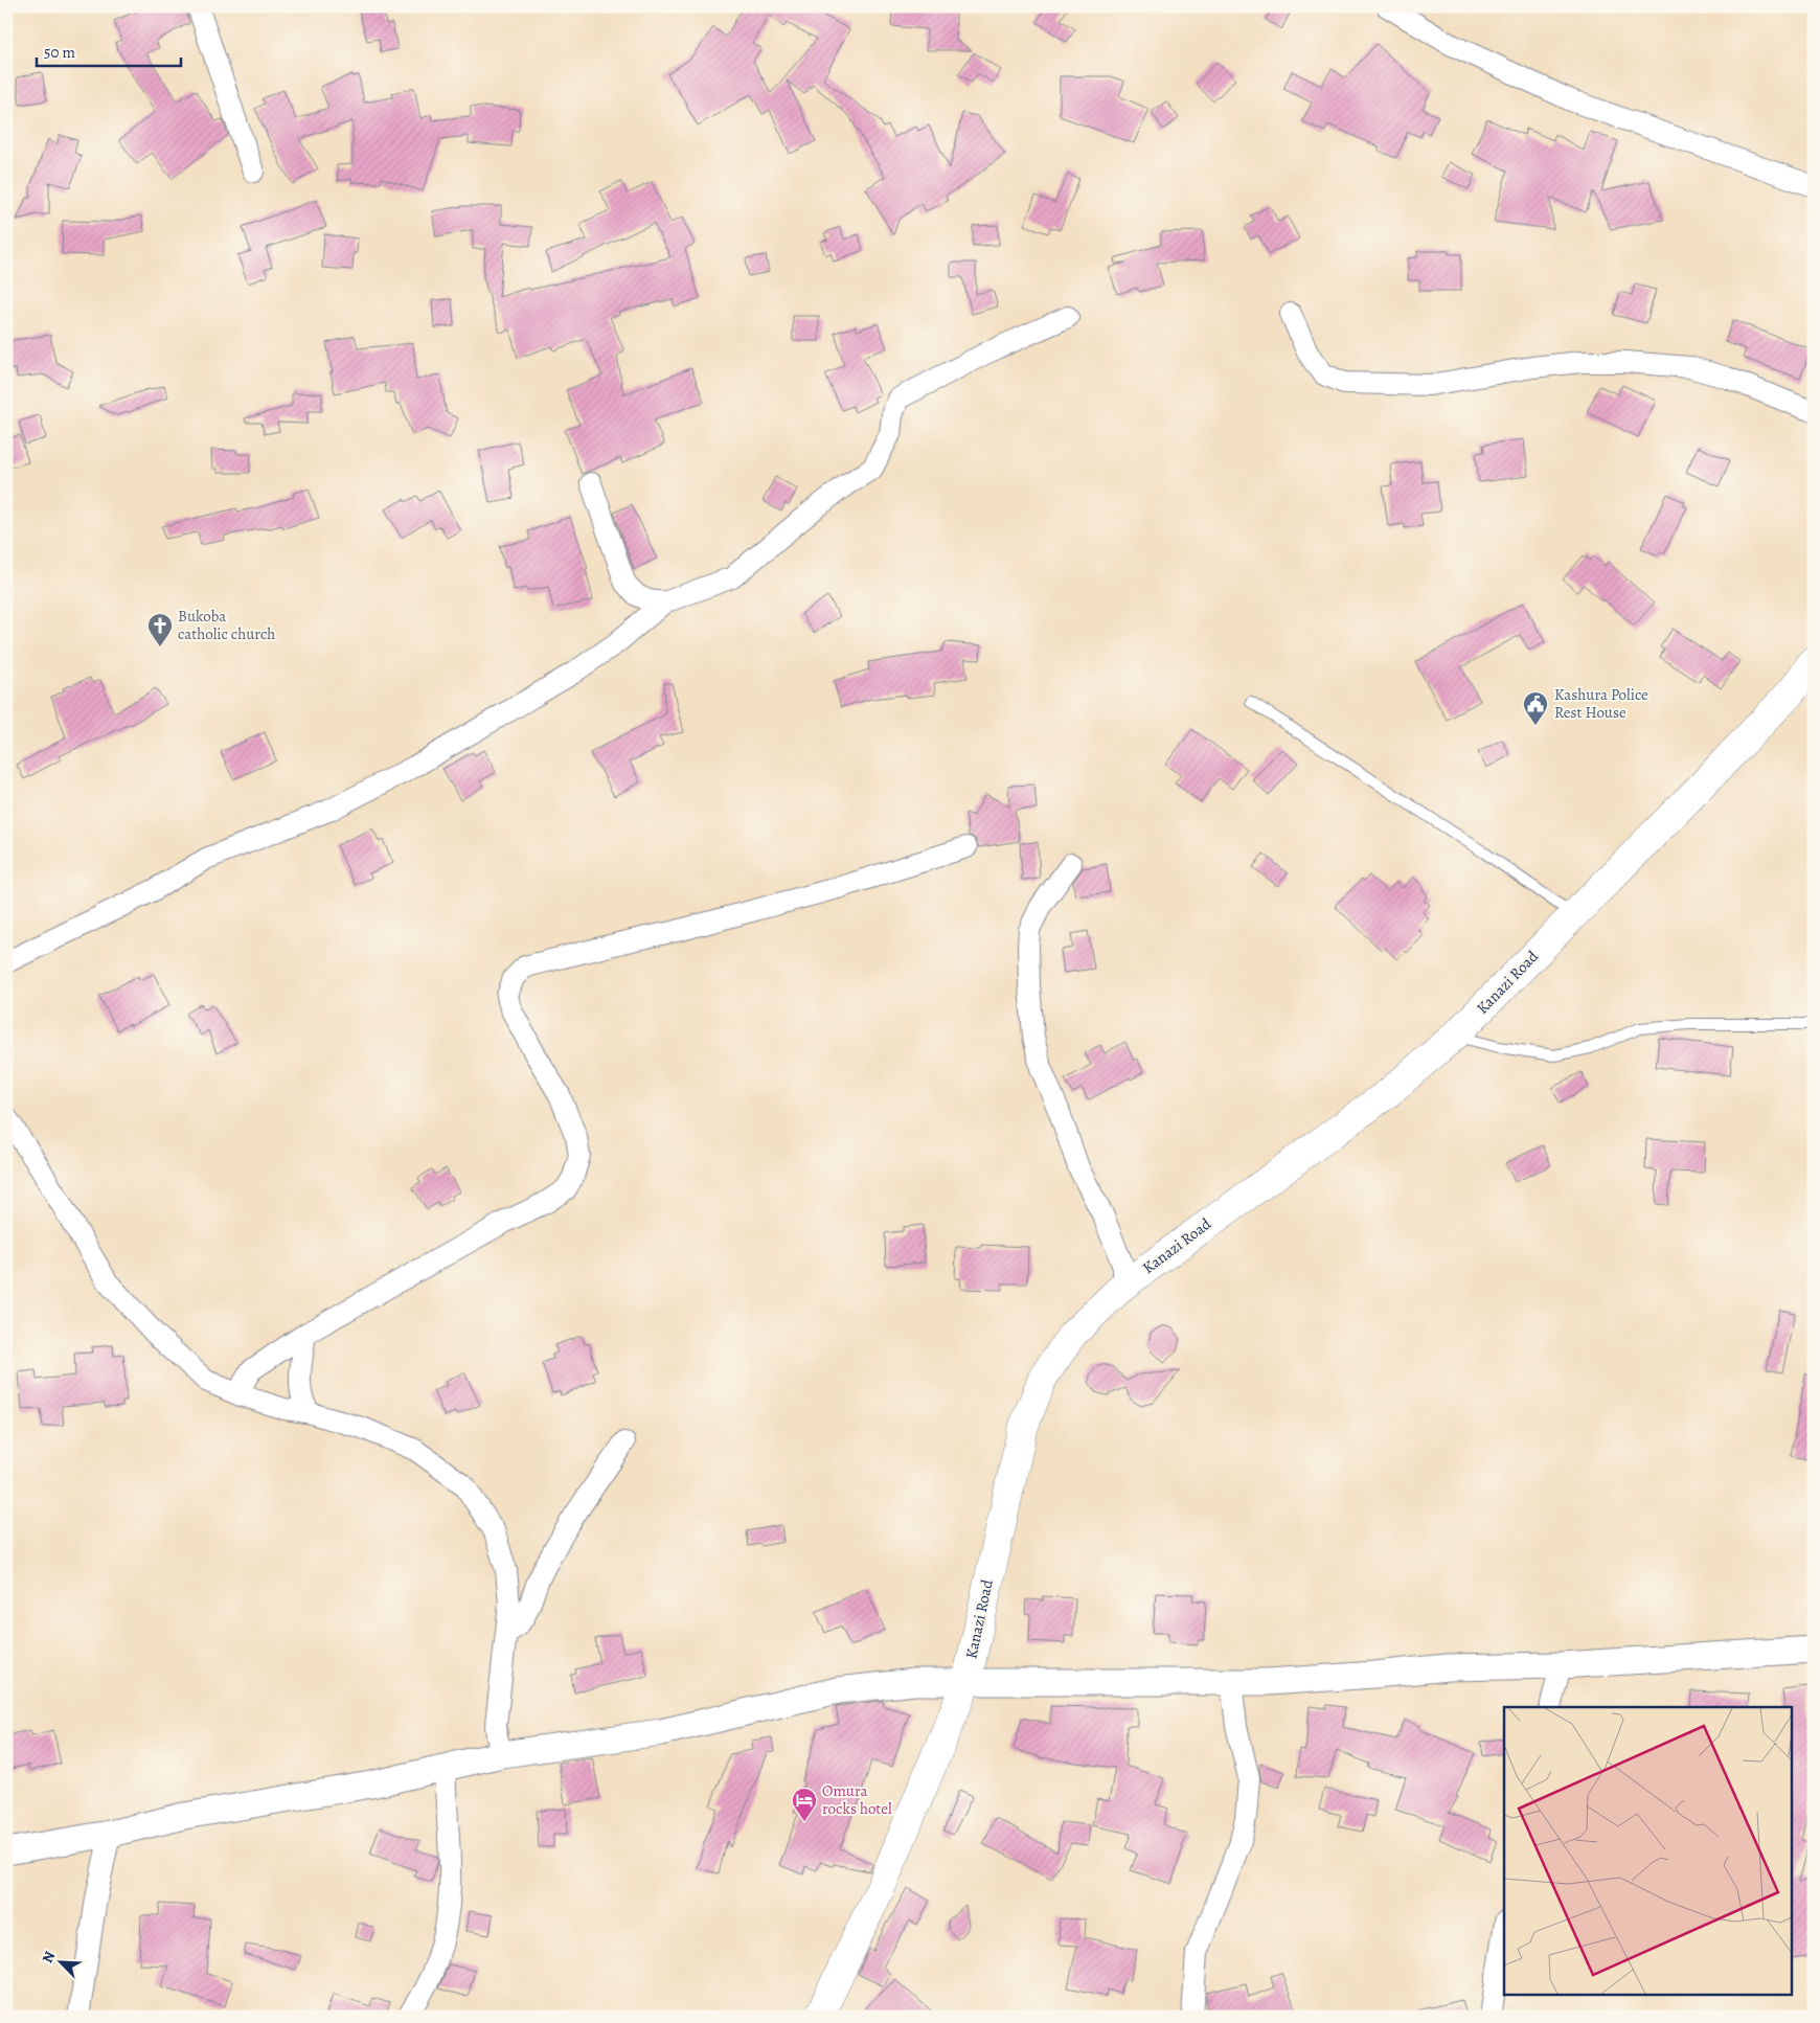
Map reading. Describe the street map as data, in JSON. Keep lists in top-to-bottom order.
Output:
{
  "streets": {
    "main road": ["Kanazi Road"]
  },
  "places": {
    "church": ["Bukoba catholic church"],
    "public building": ["Kashura Police Rest House"],
    "hotel": ["Omura rocks hotel"]
  },
  "scale_bar": "50 m",
  "north": "top left"
}
